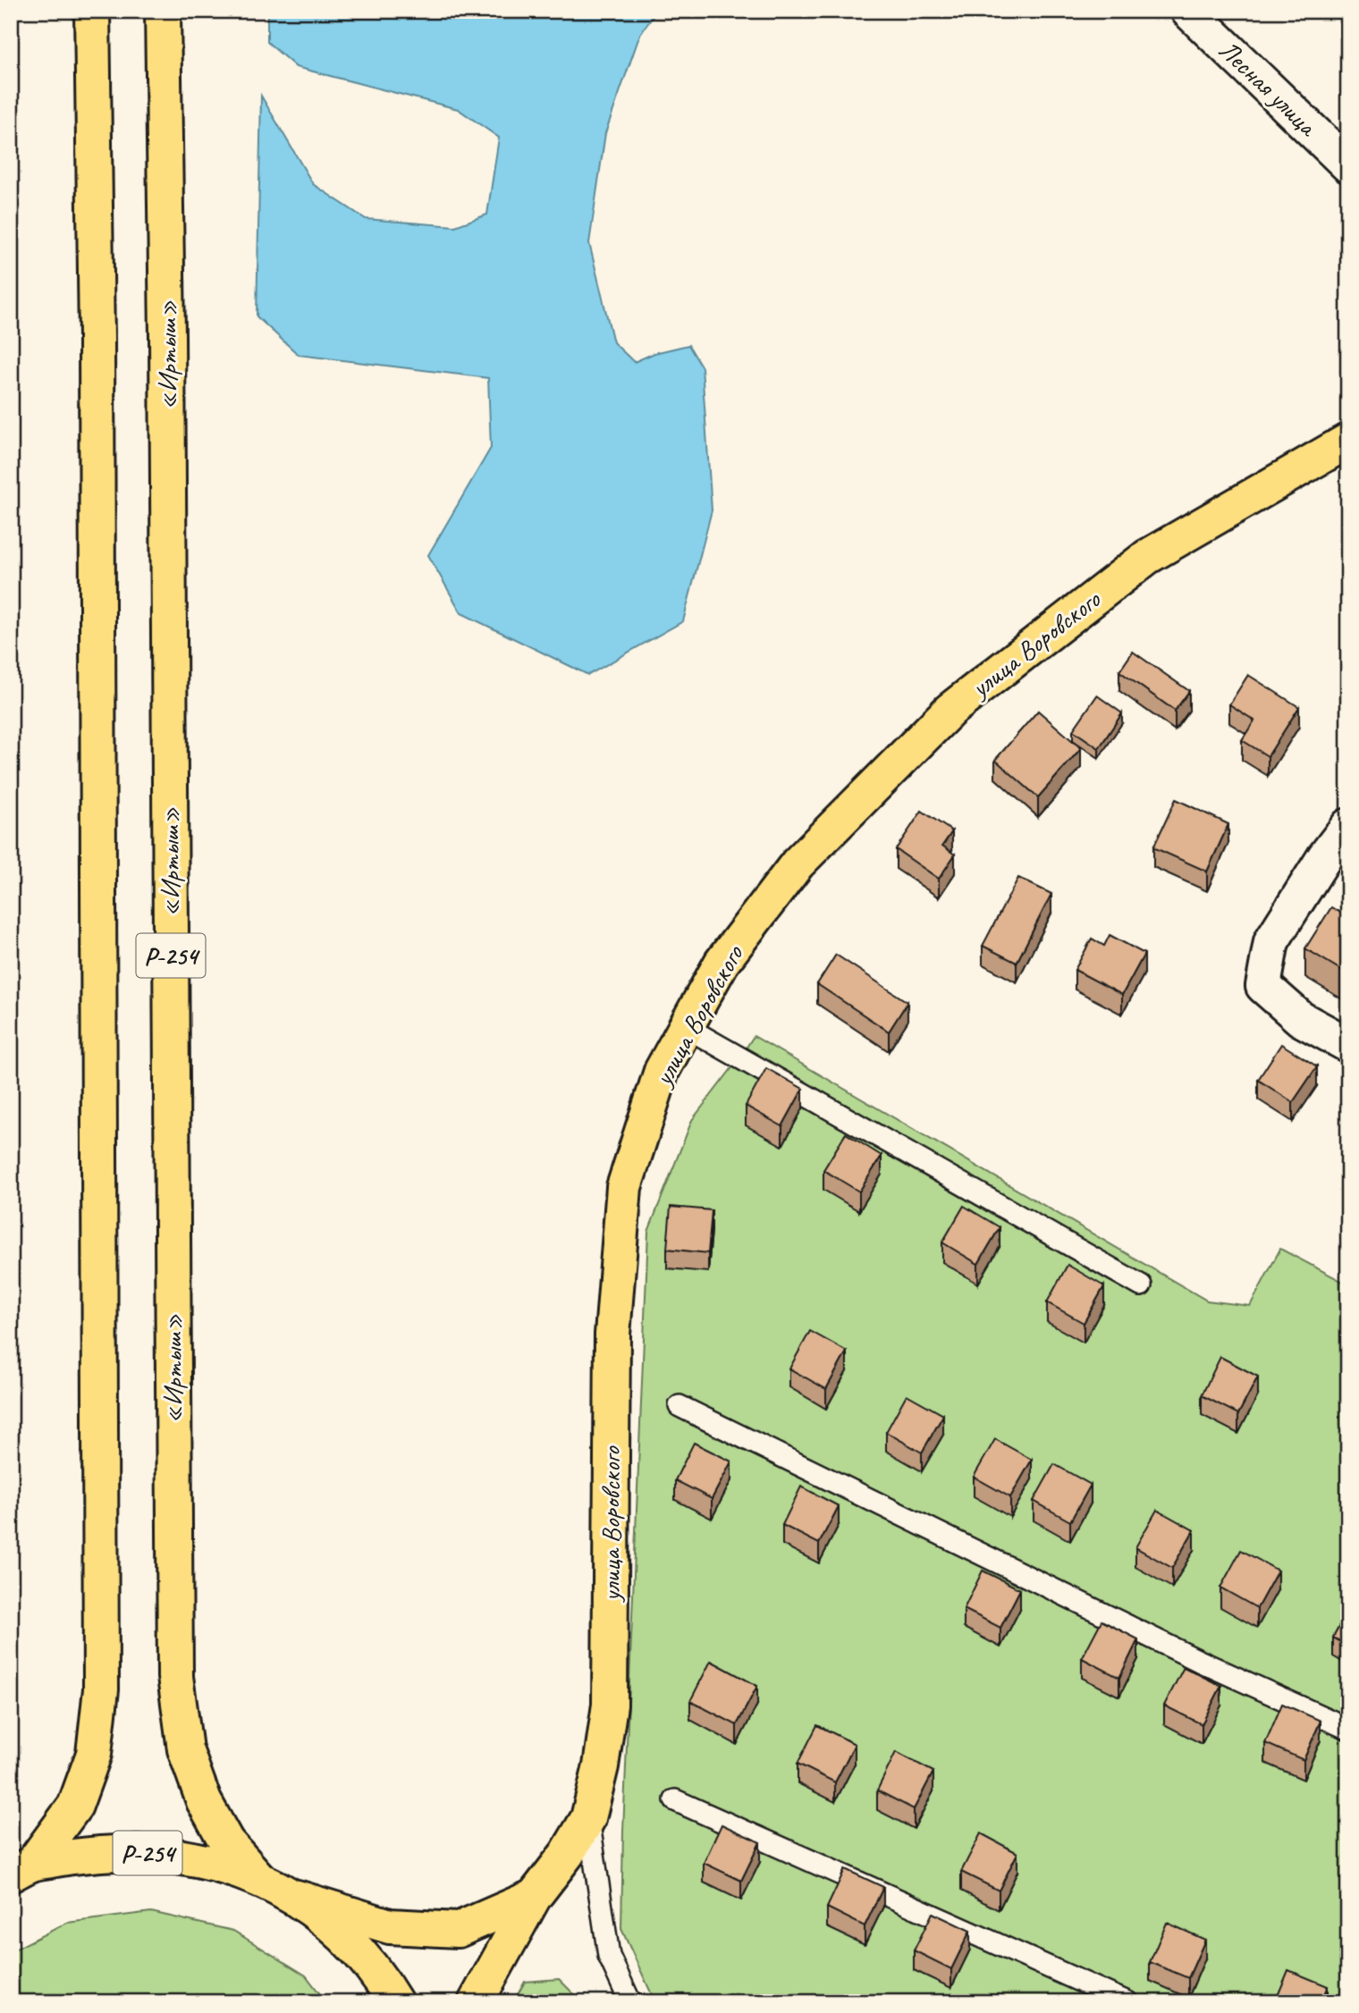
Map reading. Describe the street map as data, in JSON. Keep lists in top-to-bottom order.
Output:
{
  "streets": {
    "main road": ["«Иртыш»", "улица Воровского", "Р-254"],
    "street": ["Лесная улица"]
  }
}
